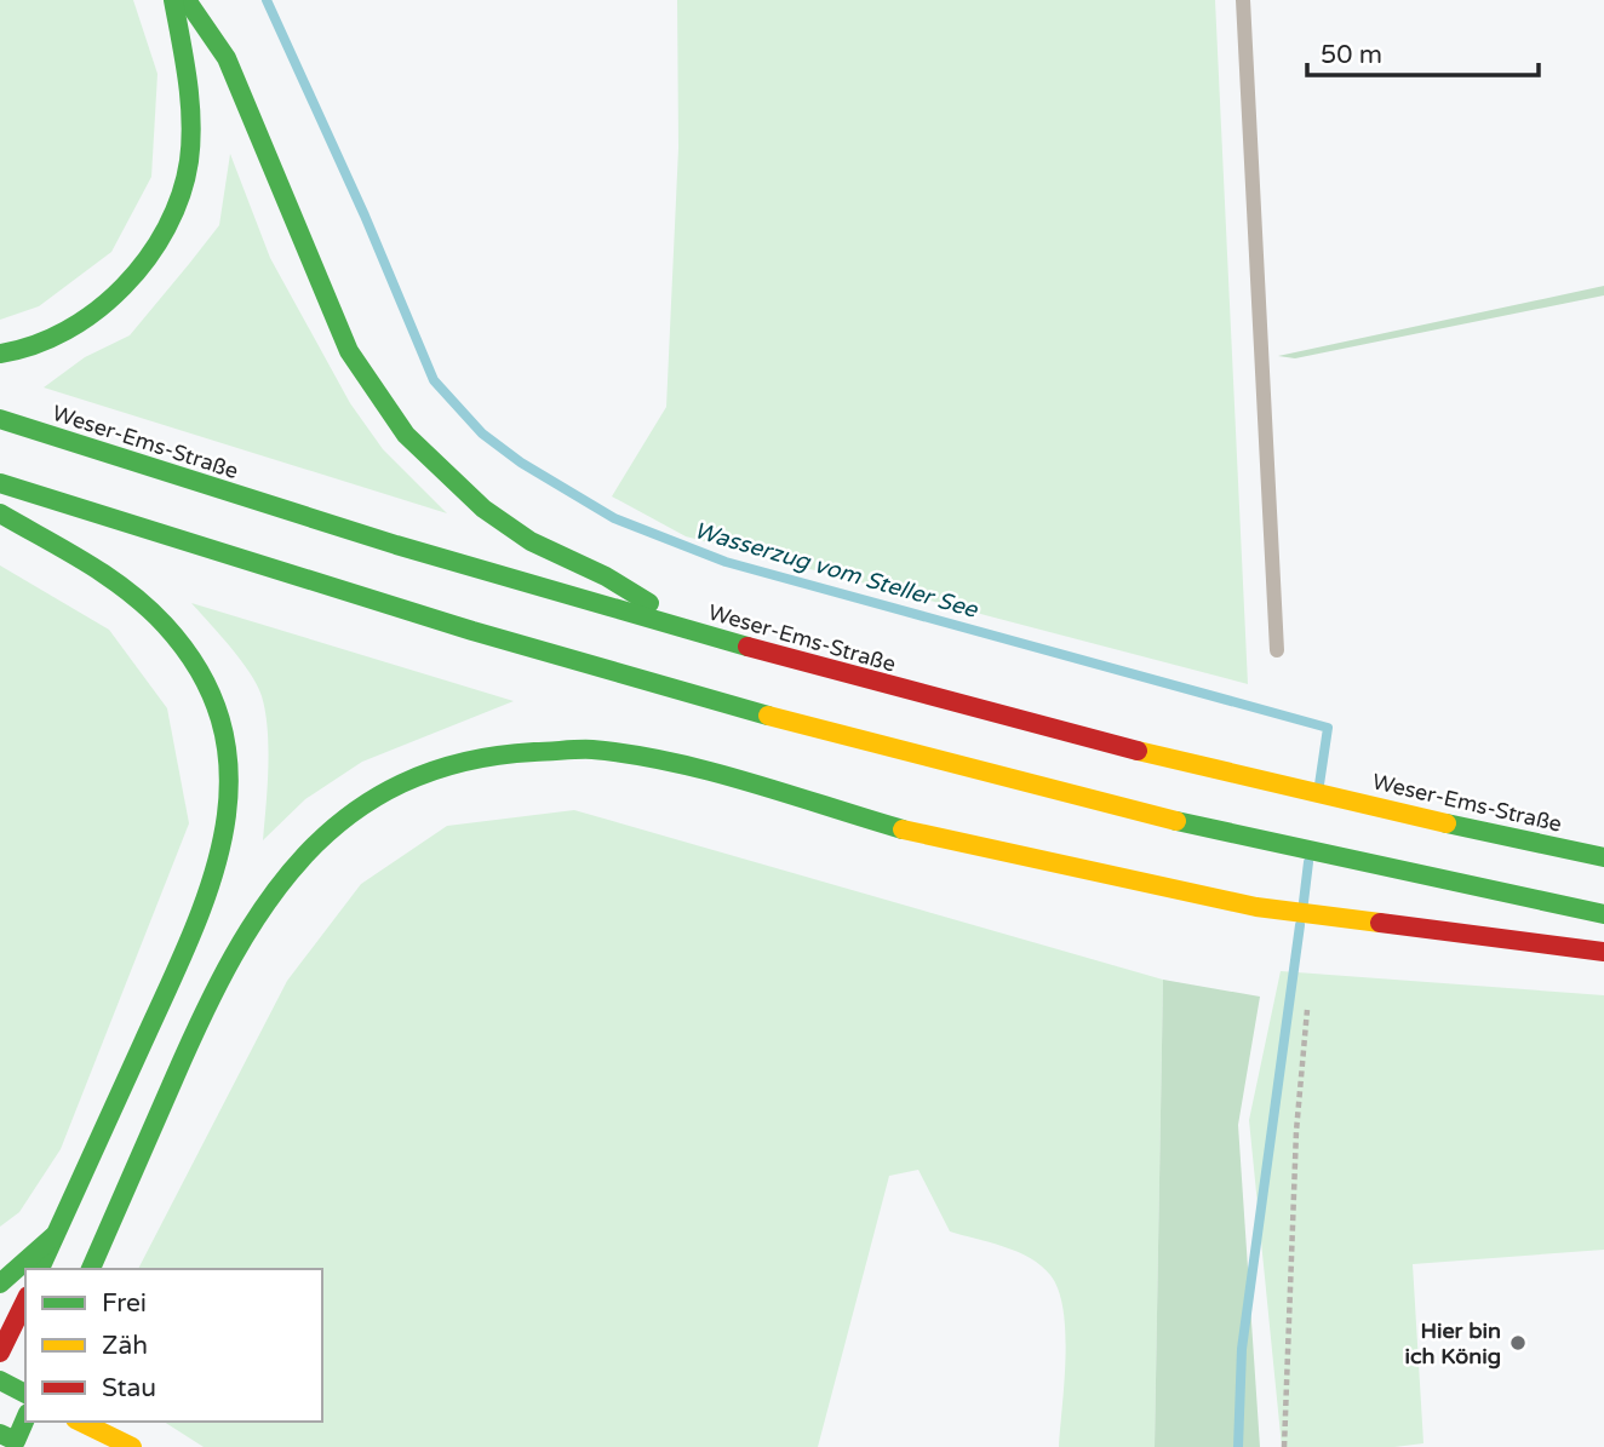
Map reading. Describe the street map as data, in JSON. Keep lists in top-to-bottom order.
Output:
{
  "streets": {
    "main road": ["Weser-Ems-Straße"]
  },
  "water": ["Wasserzug vom Steller See"],
  "places": ["Hier bin ich König"],
  "legend": ["Frei", "Zäh", "Stau"],
  "scale_bar": "50 m"
}
